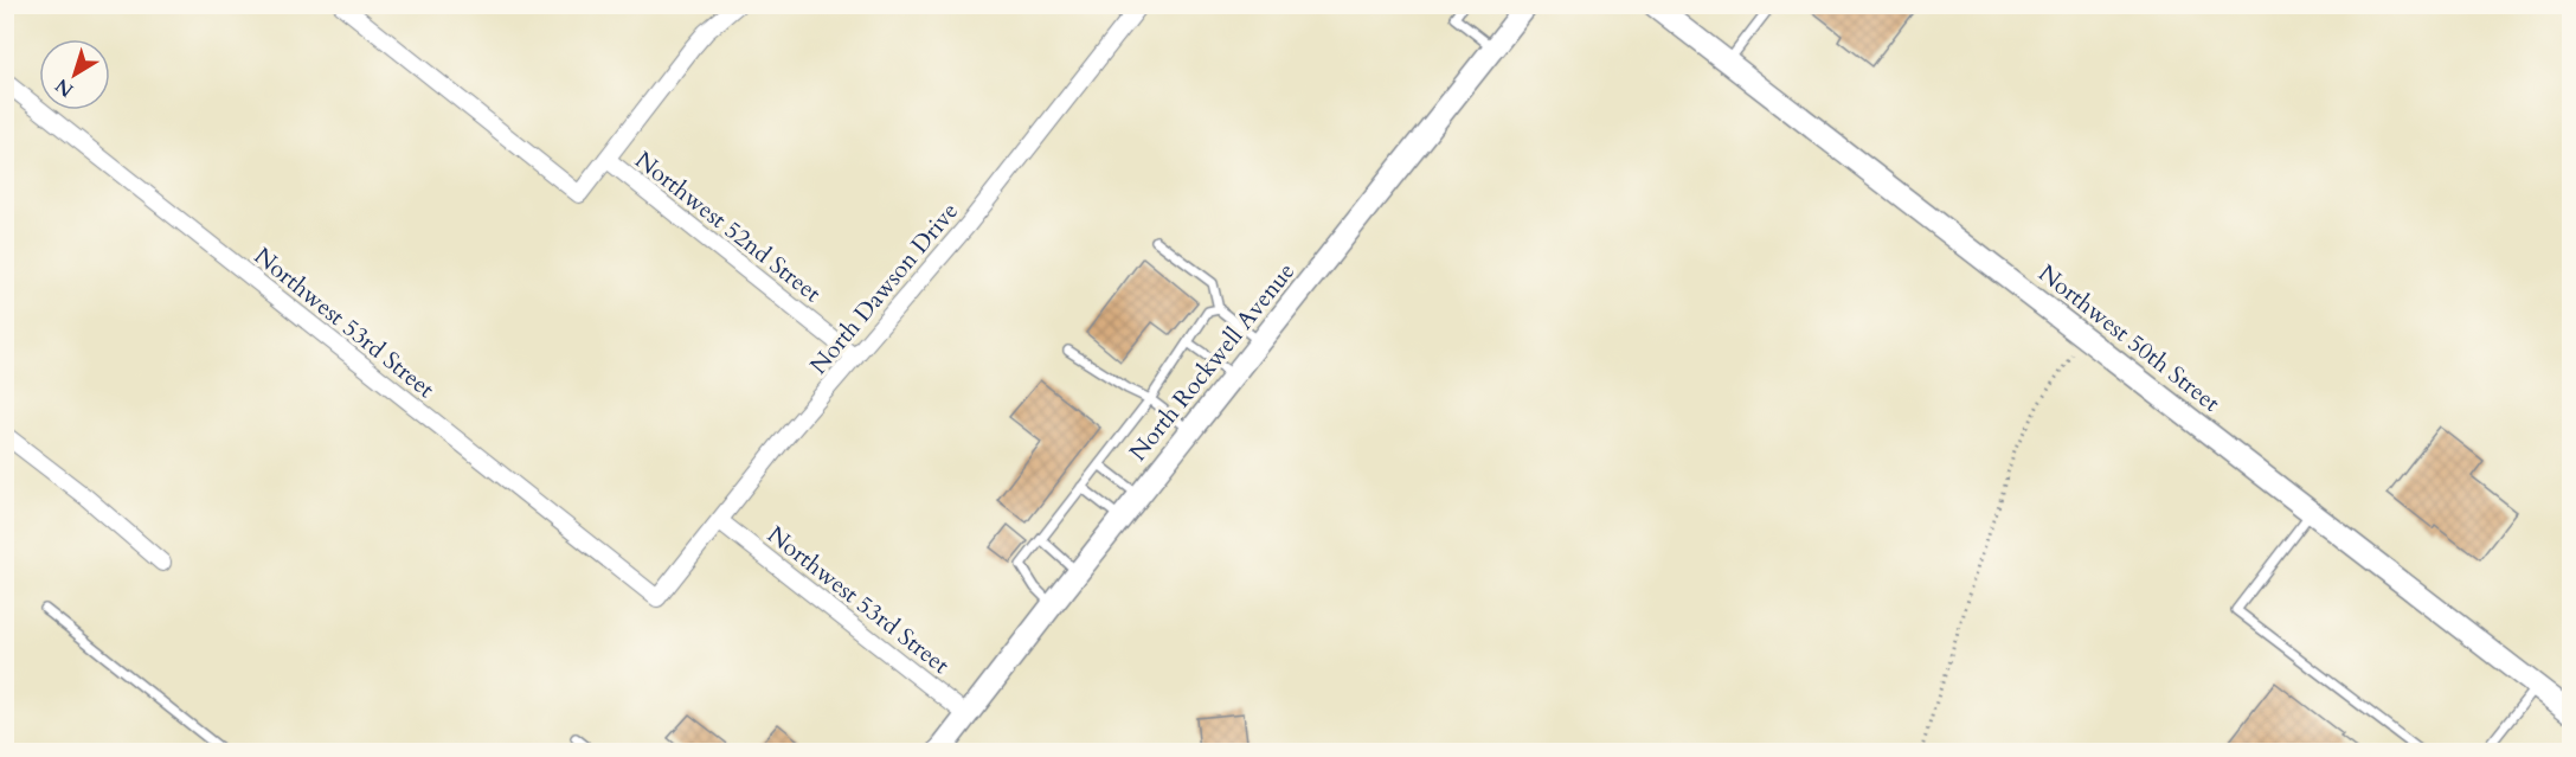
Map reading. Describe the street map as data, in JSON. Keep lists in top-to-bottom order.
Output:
{
  "streets": {
    "street": [
      "Northwest 52nd Street",
      "North Dawson Drive",
      "Northwest 53rd Street",
      "Northwest 50th Street",
      "North Rockwell Avenue"
    ]
  },
  "crossings": [
    ["Northwest 52nd Street", "North Dawson Drive"],
    ["North Dawson Drive", "Northwest 53rd Street"],
    ["Northwest 53rd Street", "North Rockwell Avenue"]
  ],
  "north": "bottom left"
}
